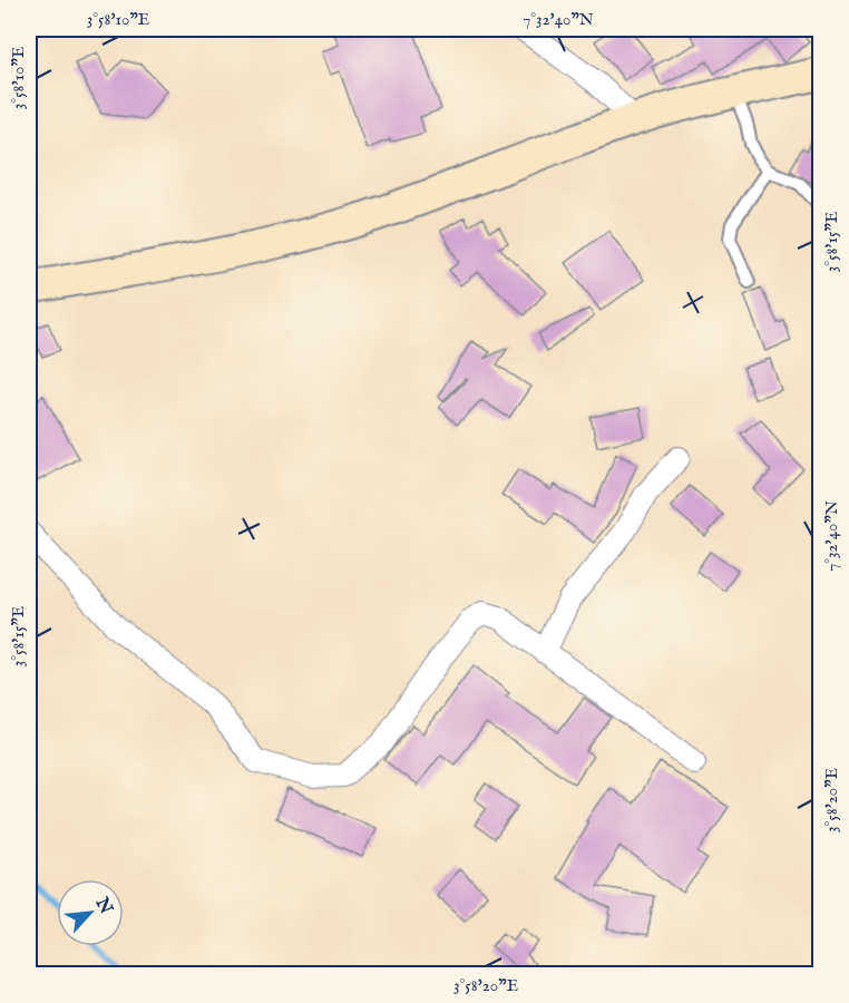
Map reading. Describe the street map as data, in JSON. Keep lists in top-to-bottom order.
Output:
{
  "north": "top right",
  "coordinates": [
    "3°58'10\"E",
    "7°32'40\"N",
    "3°58'15\"E",
    "3°58'20\"E"
  ]
}
